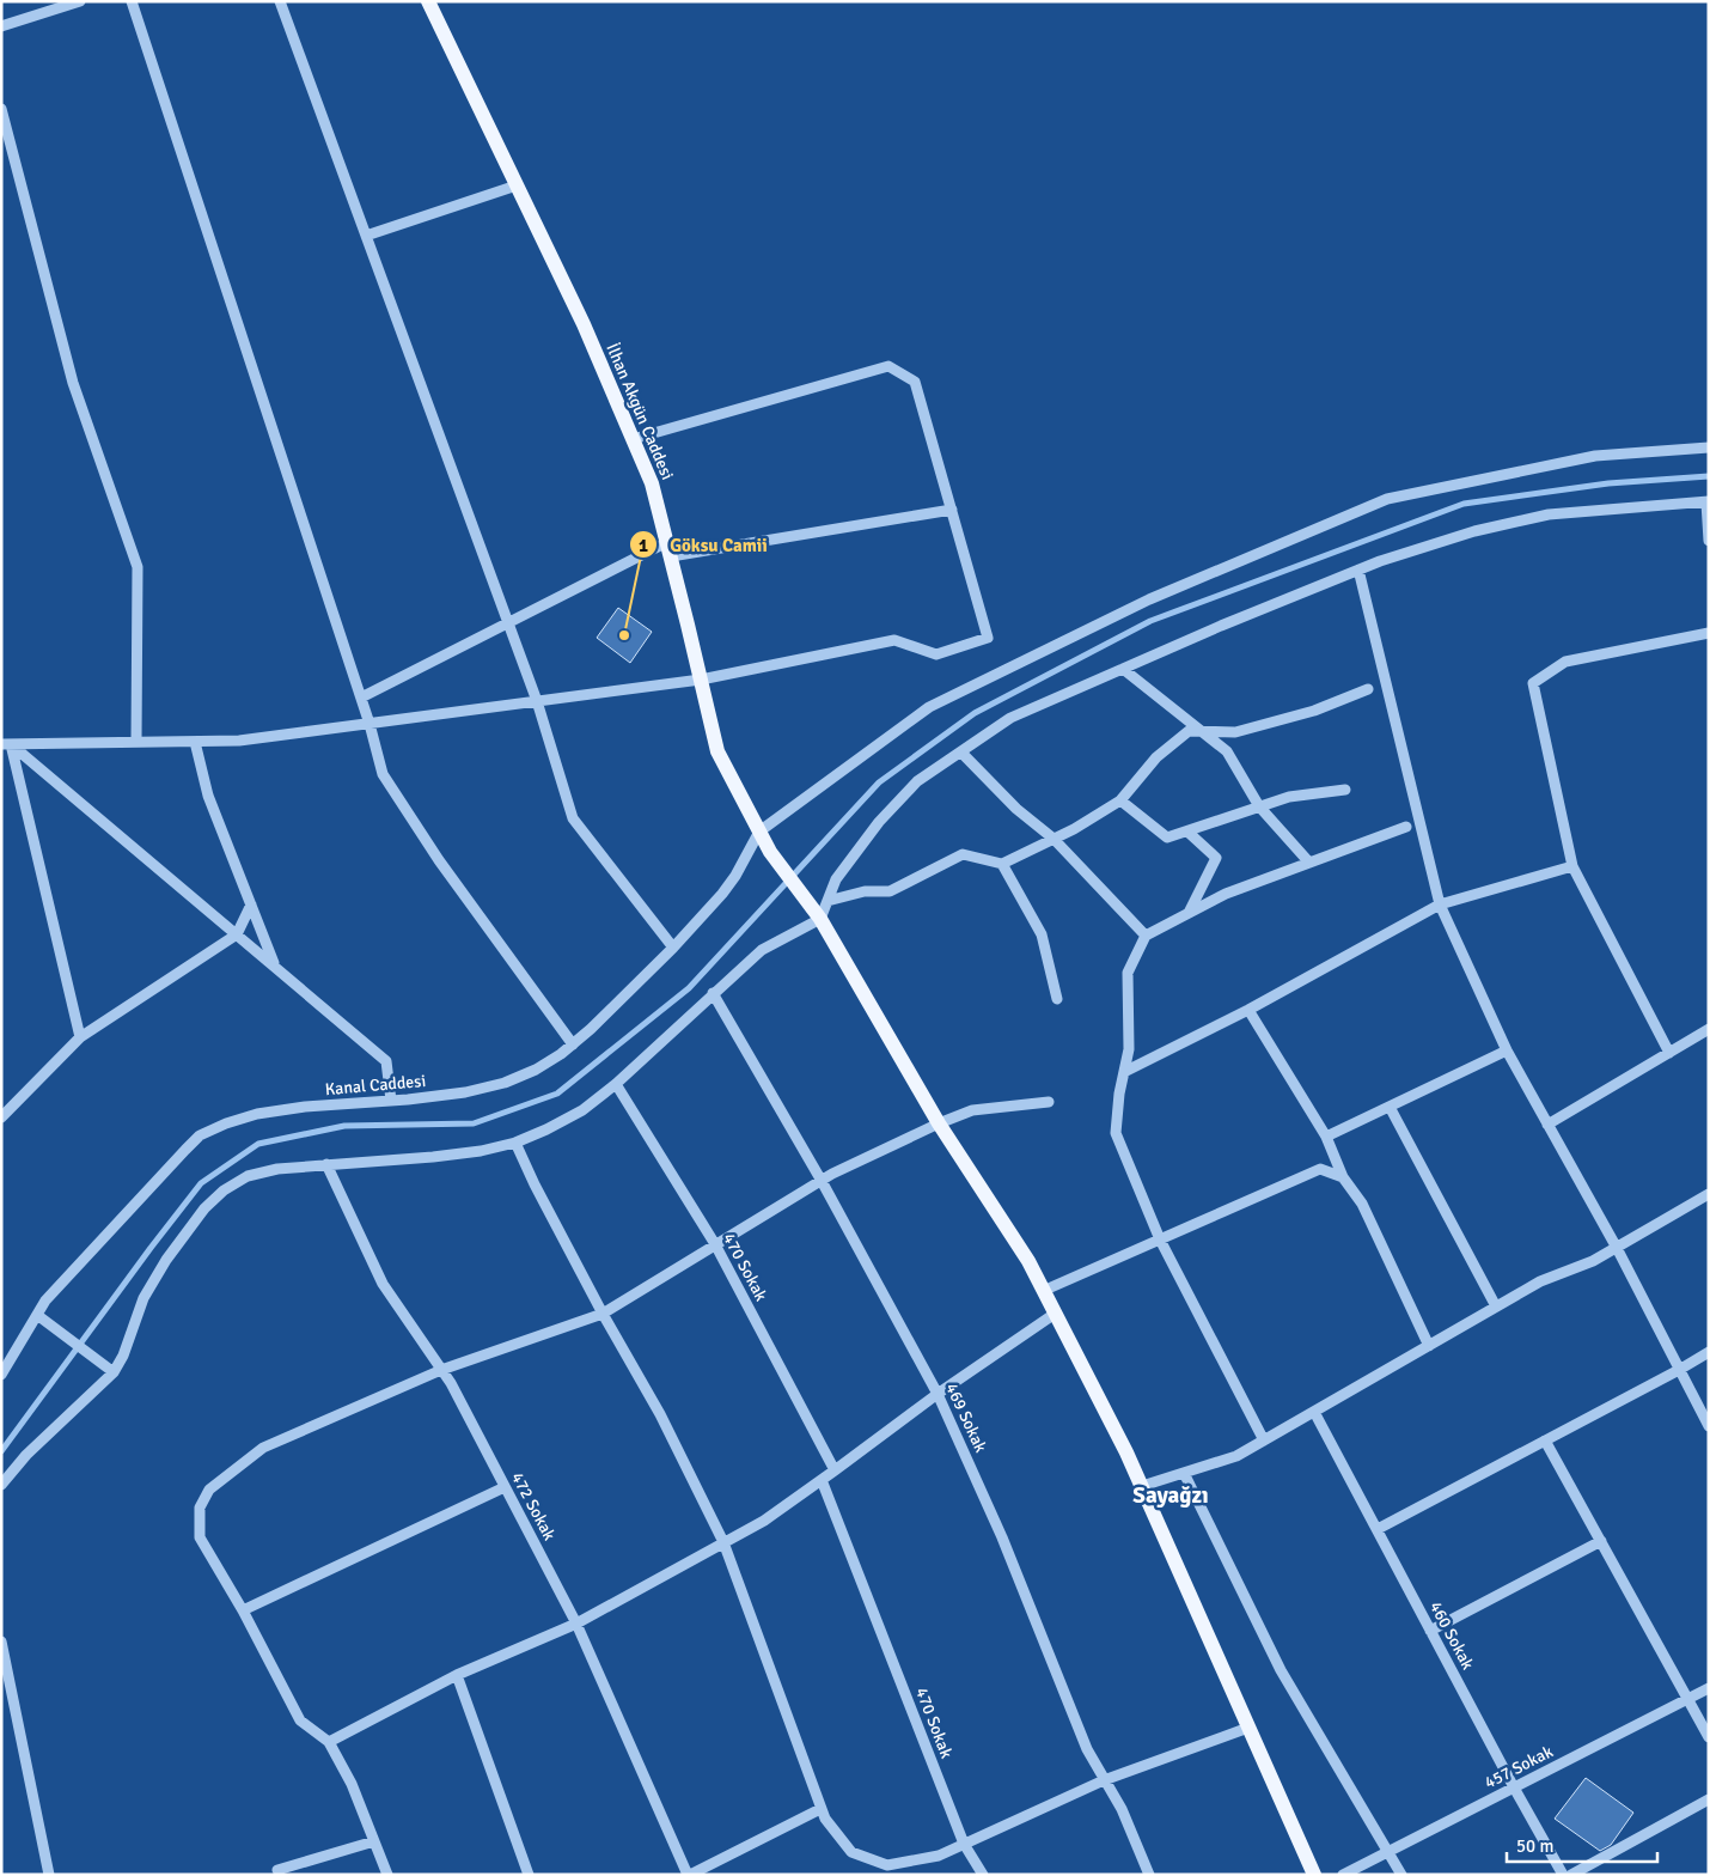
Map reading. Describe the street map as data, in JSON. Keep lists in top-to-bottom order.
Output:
{
  "streets": {
    "main road": ["İlhan Akgün Caddesi"],
    "street": [
      "Kanal Caddesi",
      "470 Sokak",
      "469 Sokak",
      "472 Sokak",
      "460 Sokak",
      "457 Sokak"
    ]
  },
  "crossings": [
    ["İlhan Akgün Caddesi", "Kanal Caddesi"],
    ["460 Sokak", "457 Sokak"]
  ],
  "districts": ["Sayağzı"],
  "places": ["Göksu Camii"],
  "scale_bar": "50 m"
}
